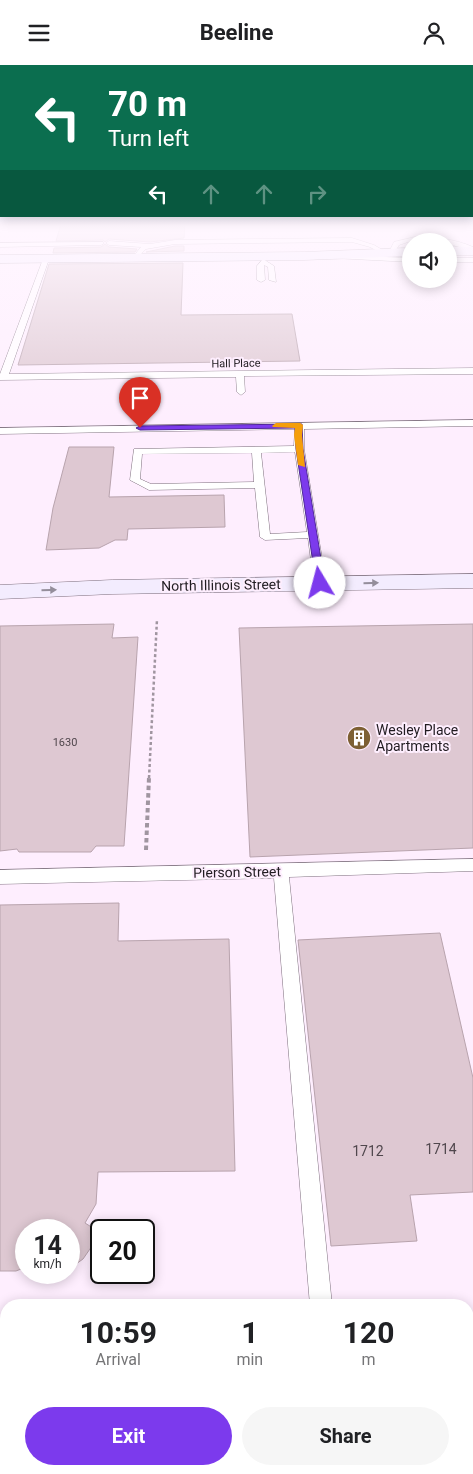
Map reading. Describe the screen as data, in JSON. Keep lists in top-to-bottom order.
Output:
{
  "streets": {
    "main road": ["North Illinois Street"],
    "lane": ["Hall Place", "Pierson Street"]
  },
  "one_way": ["North Illinois Street"],
  "places": {
    "building": ["Wesley Place Apartments"]
  },
  "house_numbers": ["1630", "1714", "1712"],
  "page": {
    "header": "Beeline",
    "turn": ["70 m", "Turn left"],
    "speed": "14 km/h",
    "limit": "20",
    "eta": [
      "10:59",
      "Arrival",
      "1",
      "min",
      "120",
      "m"
    ],
    "buttons": ["Exit", "Share"]
  }
}
